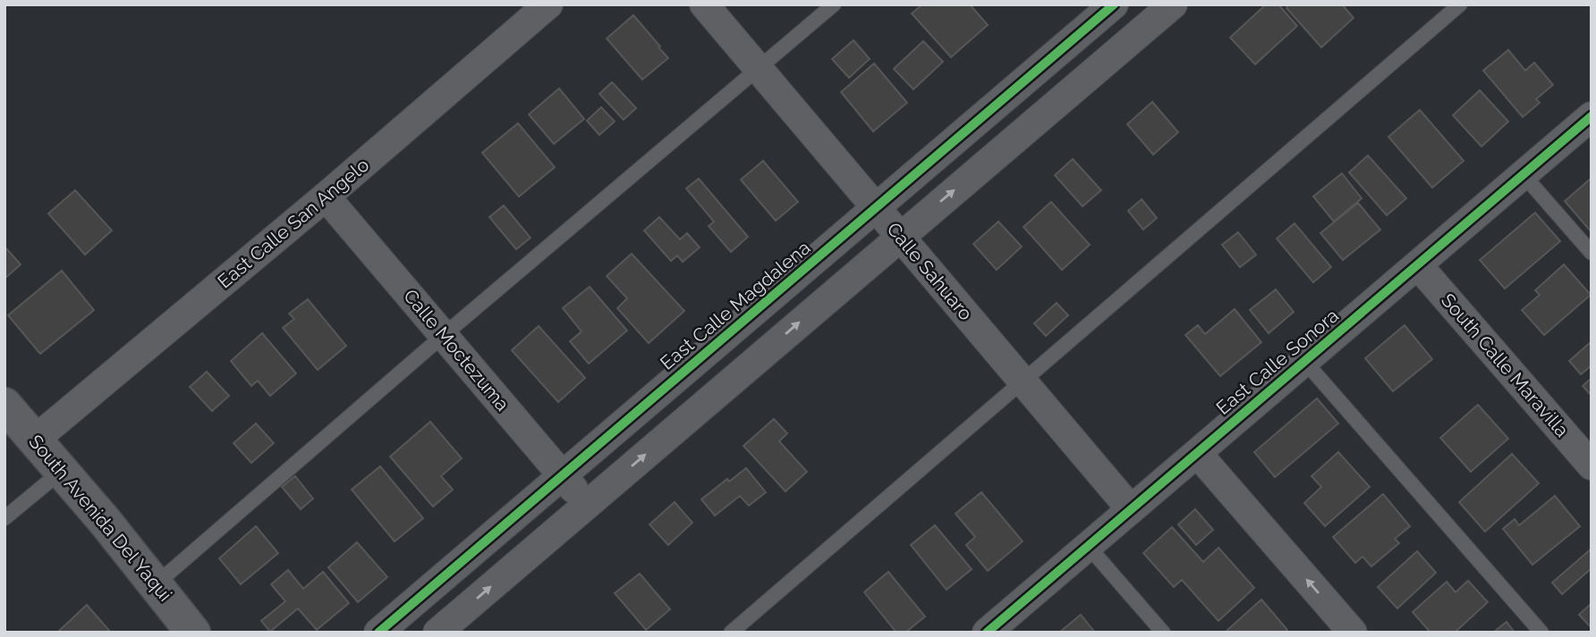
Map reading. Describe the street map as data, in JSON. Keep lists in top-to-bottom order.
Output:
{
  "streets": {
    "street": [
      "East Calle San Angelo",
      "Calle Sahuaro",
      "East Calle Magdalena",
      "Calle Moctezuma",
      "East Calle Sonora",
      "South Calle Maravilla",
      "South Avenida Del Yaqui"
    ]
  },
  "crossings": [
    ["East Calle San Angelo", "Calle Moctezuma"],
    ["East Calle San Angelo", "South Avenida Del Yaqui"],
    ["Calle Sahuaro", "East Calle Magdalena"],
    ["Calle Sahuaro", "East Calle Sonora"],
    ["East Calle Magdalena", "Calle Moctezuma"],
    ["East Calle Sonora", "South Calle Maravilla"]
  ]
}
